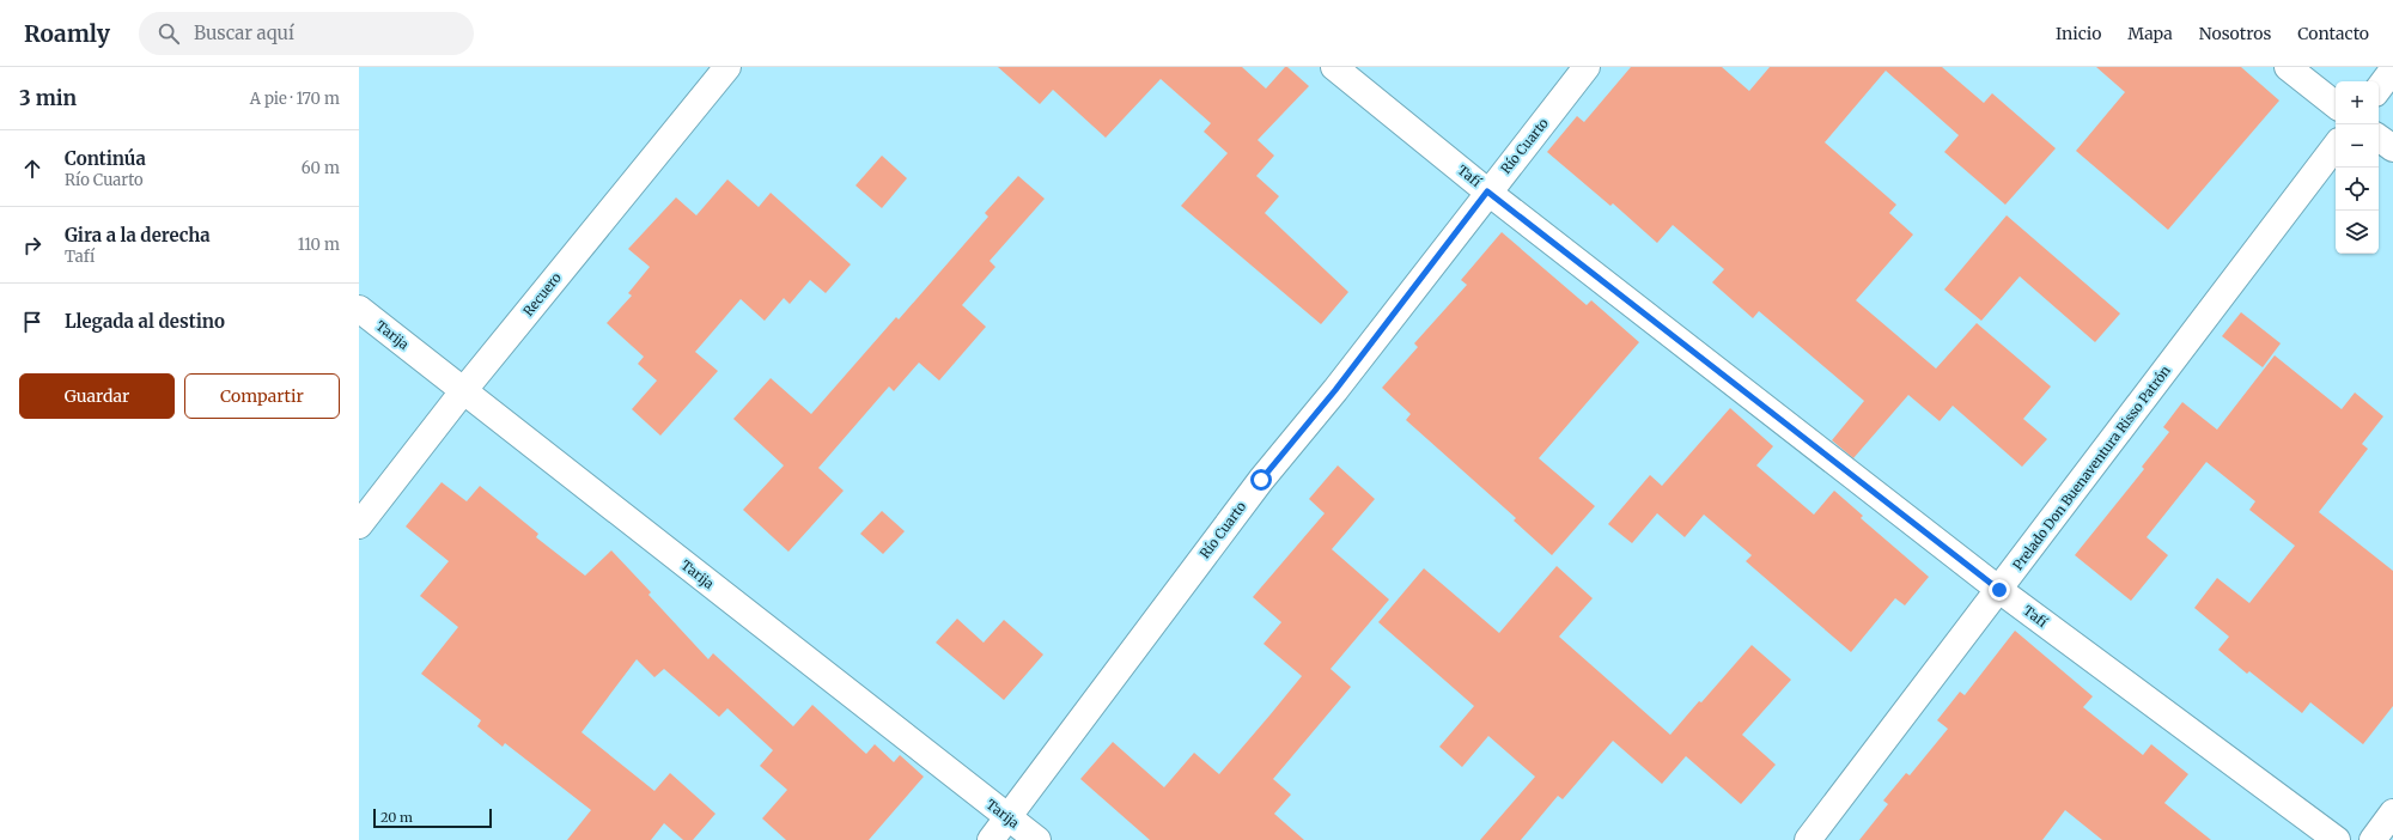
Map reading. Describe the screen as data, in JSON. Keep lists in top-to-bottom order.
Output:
{
  "streets": {
    "street": [
      "Río Cuarto",
      "Tafí",
      "Recuero",
      "Tarija",
      "Prelado Don Buenaventura Risso Patrón"
    ]
  },
  "crossings": [
    ["Río Cuarto", "Tafí"],
    ["Río Cuarto", "Tarija"],
    ["Tafí", "Prelado Don Buenaventura Risso Patrón"],
    ["Recuero", "Tarija"]
  ],
  "scale_bar": "20 m",
  "page": {
    "header": "Roamly",
    "search": "Buscar aquí",
    "nav": [
      "Inicio",
      "Mapa",
      "Nosotros",
      "Contacto"
    ],
    "heading": ["3 min", "A pie · 170 m"],
    "map_buttons": ["+", "−"],
    "list": [
      ["Continúa", "Río Cuarto", "60 m"],
      ["Gira a la derecha", "Tafí", "110 m"],
      "Llegada al destino"
    ],
    "buttons": ["Guardar", "Compartir"],
    "scale": "20 m"
  }
}
